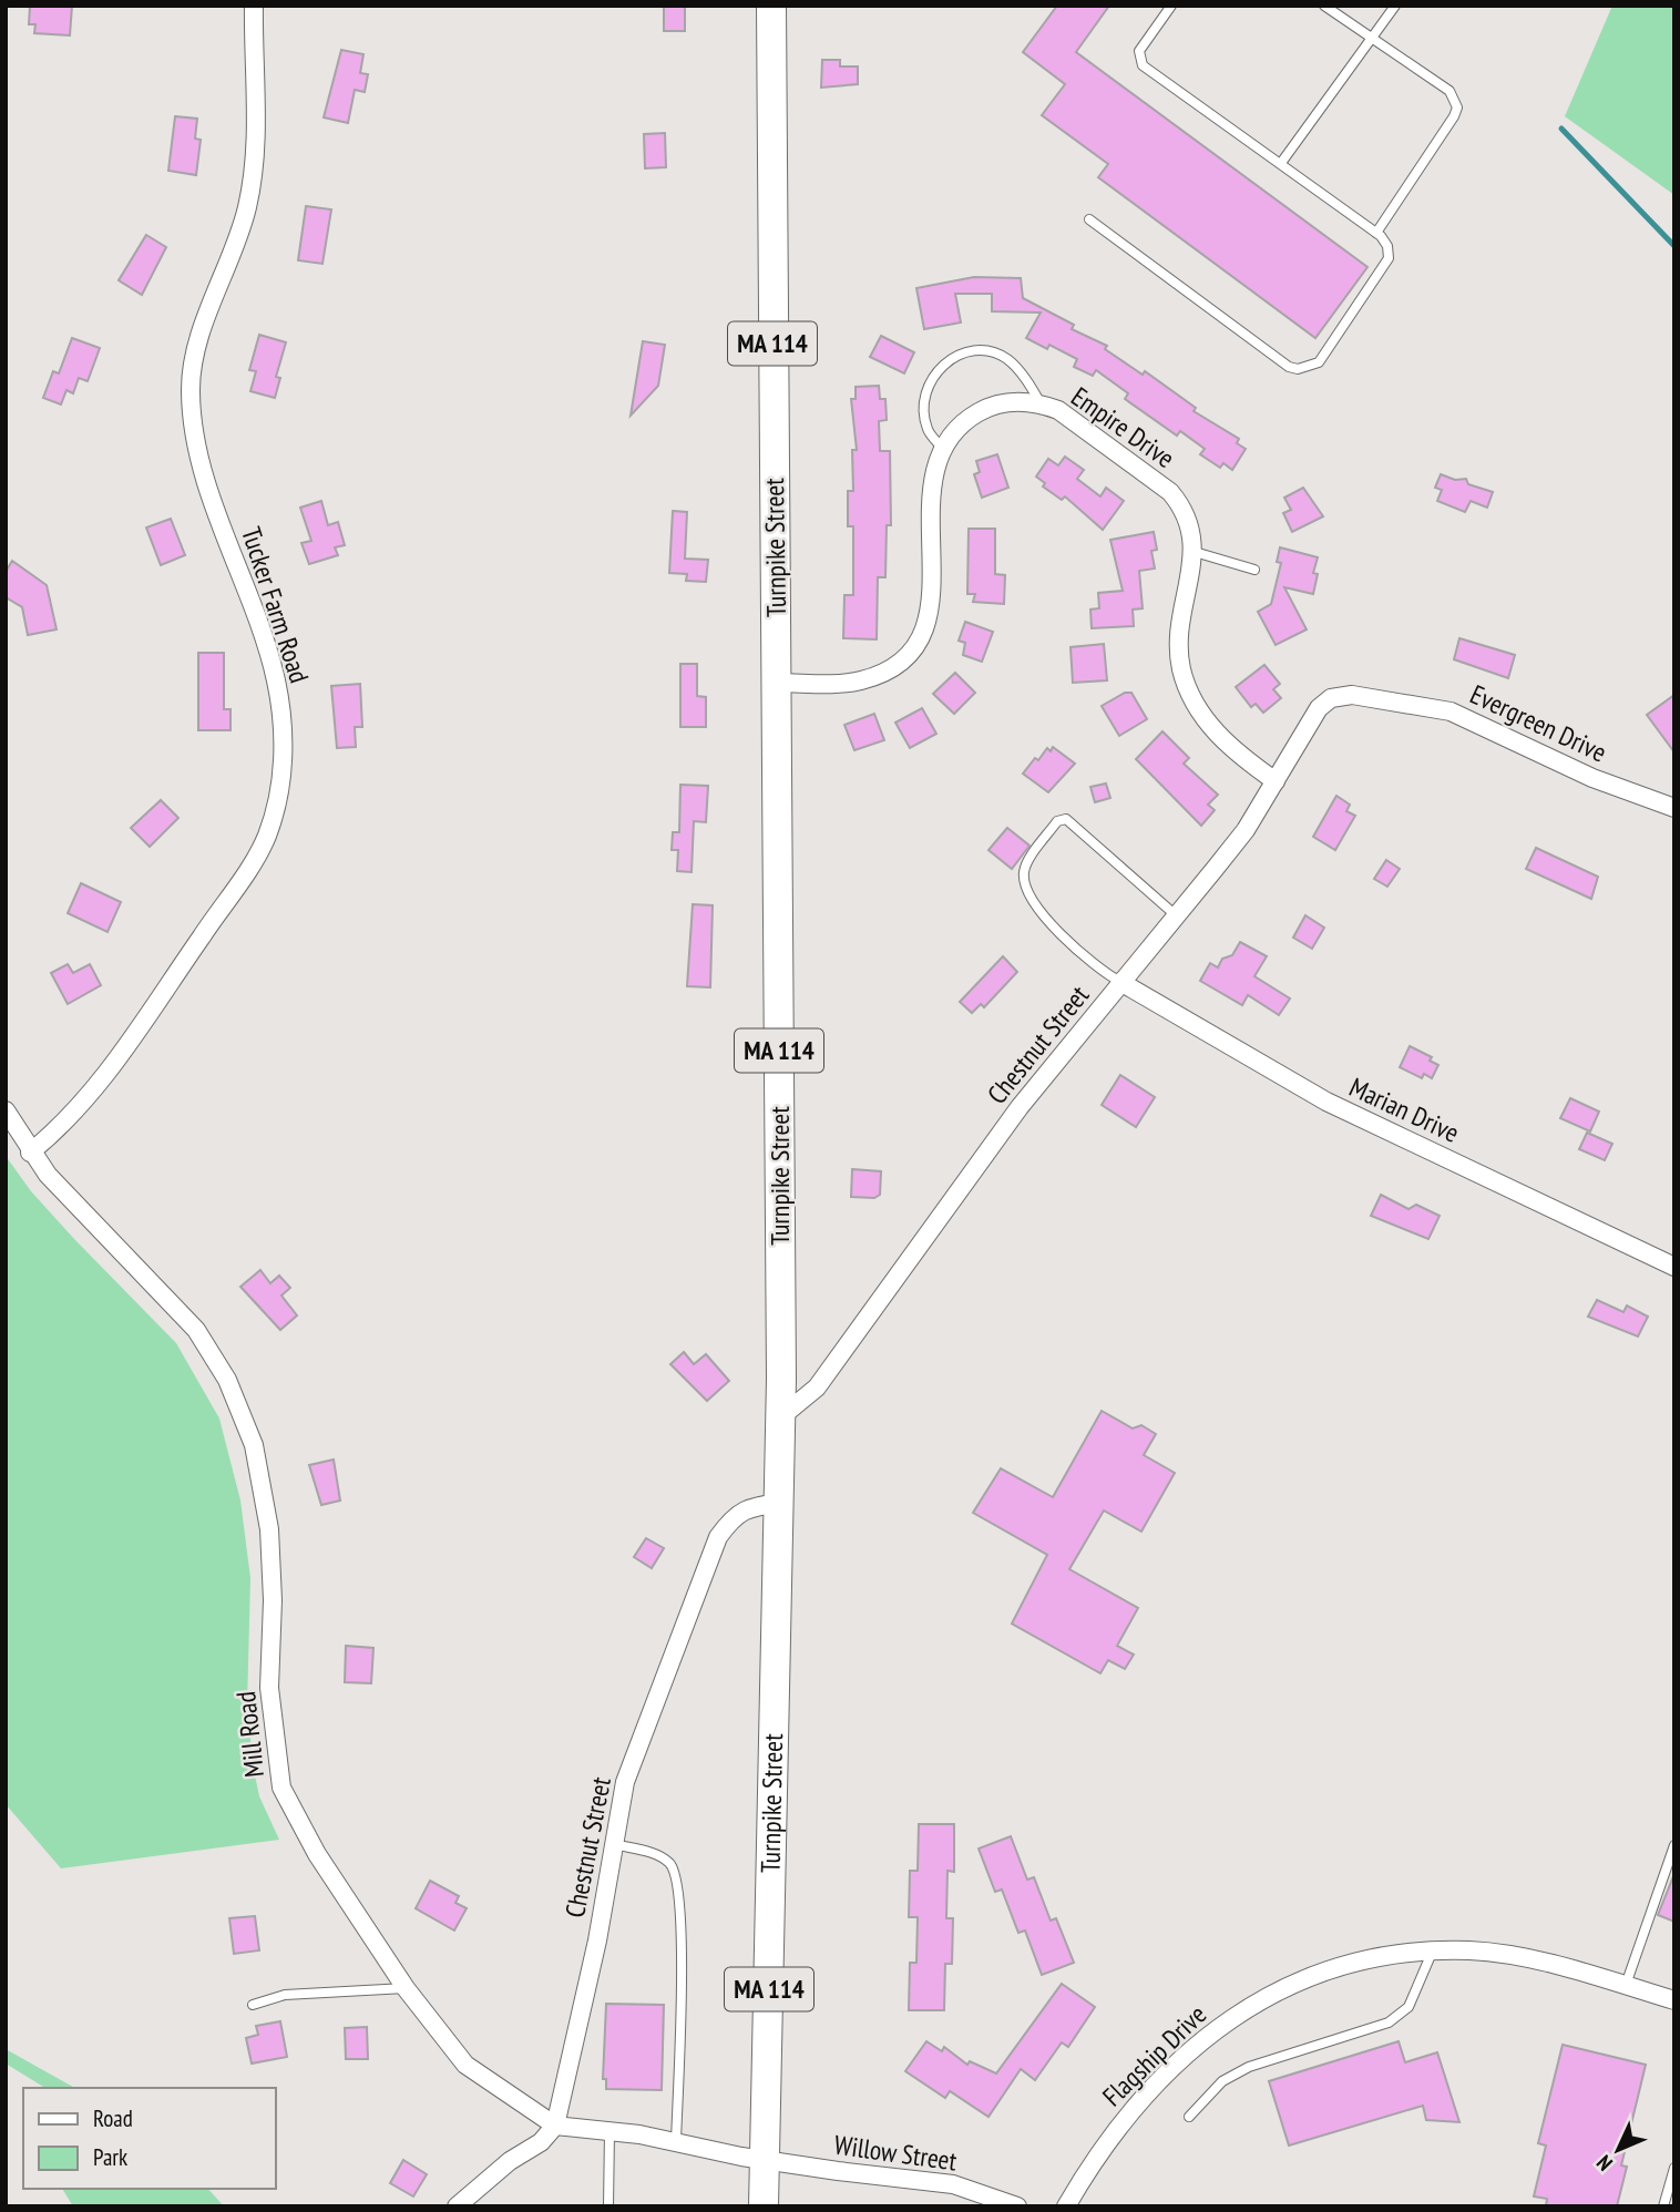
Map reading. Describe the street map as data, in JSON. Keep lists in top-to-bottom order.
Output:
{
  "streets": {
    "highway": ["MA 114", "Turnpike Street"],
    "street": [
      "Empire Drive",
      "Tucker Farm Road",
      "Evergreen Drive",
      "Chestnut Street",
      "Marian Drive",
      "Mill Road",
      "Flagship Drive",
      "Willow Street"
    ]
  },
  "crossings": [
    ["Empire Drive", "Turnpike Street"],
    ["Empire Drive", "Chestnut Street"],
    ["Turnpike Street", "Chestnut Street"],
    ["Turnpike Street", "Mill Road"],
    ["Turnpike Street", "Willow Street"],
    ["Tucker Farm Road", "Mill Road"],
    ["Evergreen Drive", "Chestnut Street"],
    ["Chestnut Street", "Marian Drive"],
    ["Chestnut Street", "Mill Road"],
    ["Mill Road", "Willow Street"]
  ],
  "legend": ["Road", "Park"],
  "north": "bottom left"
}
